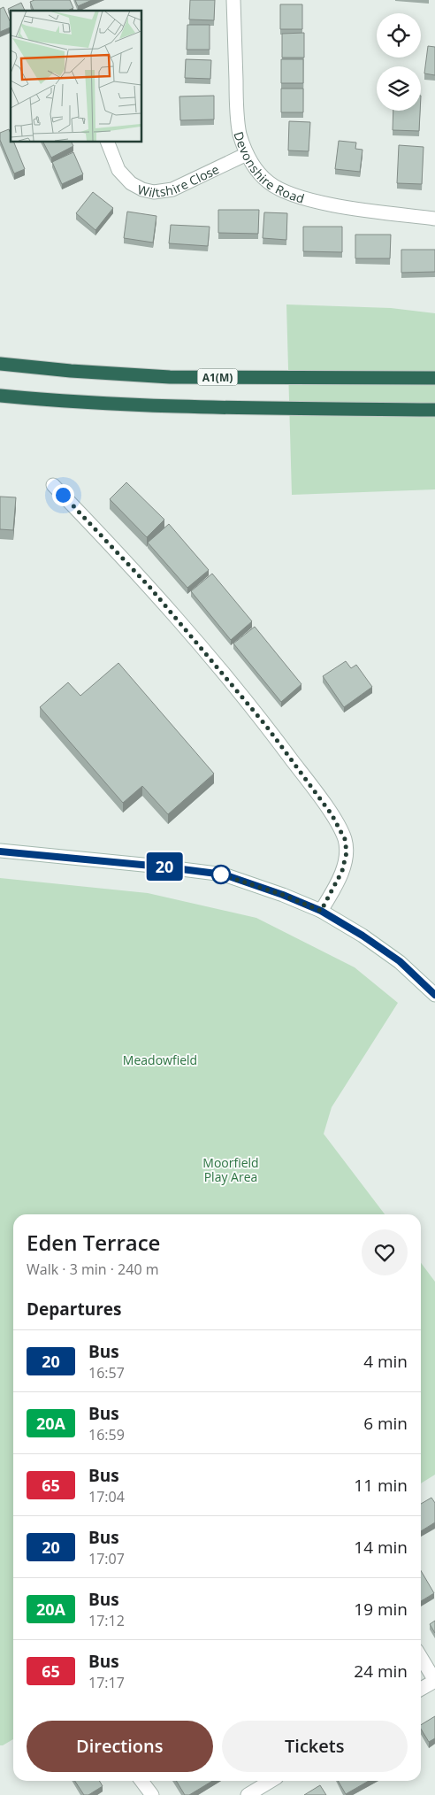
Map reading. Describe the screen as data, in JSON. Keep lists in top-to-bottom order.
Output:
{
  "streets": {
    "highway": ["A1(M)"],
    "street": ["Devonshire Road", "Wiltshire Close"]
  },
  "crossings": [
    ["Devonshire Road", "Wiltshire Close"]
  ],
  "parks": ["Meadowfield", "Moorfield Play Area"],
  "lines": ["bus line 20"],
  "page": {
    "on_map": "20",
    "heading": [
      ["Eden Terrace", "Walk · 3 min · 240 m"],
      "Departures"
    ],
    "list": [
      {
        "mark": "20",
        "name": "Bus",
        "note": "16:57",
        "value": "4 min"
      },
      {
        "mark": "20A",
        "name": "Bus",
        "note": "16:59",
        "value": "6 min"
      },
      {
        "mark": "65",
        "name": "Bus",
        "note": "17:04",
        "value": "11 min"
      },
      {
        "mark": "20",
        "name": "Bus",
        "note": "17:07",
        "value": "14 min"
      },
      {
        "mark": "20A",
        "name": "Bus",
        "note": "17:12",
        "value": "19 min"
      },
      {
        "mark": "65",
        "name": "Bus",
        "note": "17:17",
        "value": "24 min"
      }
    ],
    "buttons": ["Directions", "Tickets"]
  }
}
